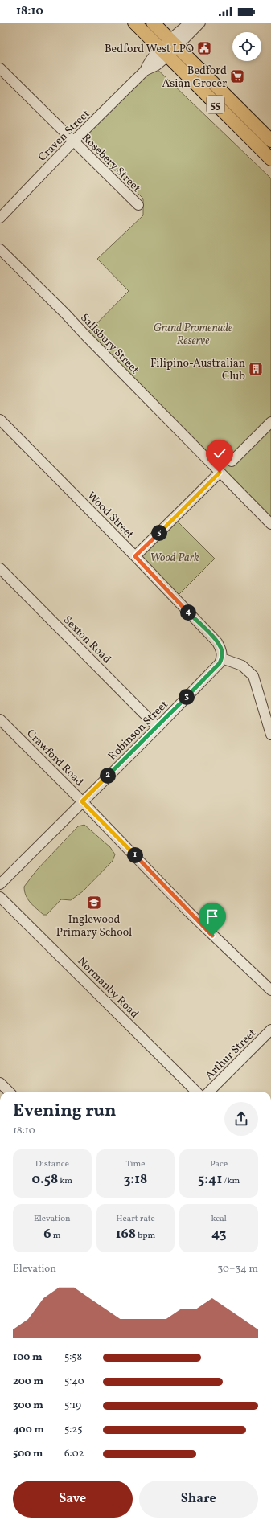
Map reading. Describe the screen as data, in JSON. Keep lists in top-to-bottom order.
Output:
{
  "streets": {
    "main road": ["55"],
    "street": [
      "Craven Street",
      "Rosebery Street",
      "Salisbury Street",
      "Wood Street",
      "Sexton Road",
      "Robinson Street",
      "Crawford Road",
      "Normanby Road",
      "Arthur Street"
    ]
  },
  "crossings": [
    ["55", "Craven Street"],
    ["Craven Street", "Rosebery Street"],
    ["Wood Street", "Robinson Street"],
    ["Sexton Road", "Robinson Street"],
    ["Robinson Street", "Crawford Road"]
  ],
  "parks": ["Grand Promenade Reserve", "Wood Park"],
  "places": {
    "public building": ["Bedford West LPO"],
    "supermarket": ["Bedford Asian Grocer"],
    "building": ["Filipino-Australian Club"],
    "school or university": ["Inglewood Primary School"]
  },
  "page": {
    "status": "18:10",
    "pins": [
      "5",
      "4",
      "3",
      "2",
      "1"
    ],
    "heading": ["Evening run", "18:10"],
    "stats": [
      ["Distance", "0.58 km"],
      ["Time", "3:18"],
      ["Pace", "5:41 /km"],
      ["Elevation", "6 m"],
      ["Heart rate", "168 bpm"],
      ["kcal", "43"]
    ],
    "chart": ["Elevation", "30–34 m"],
    "list": [
      {
        "name": "100 m",
        "note": "5:58"
      },
      {
        "name": "200 m",
        "note": "5:40"
      },
      {
        "name": "300 m",
        "note": "5:19"
      },
      {
        "name": "400 m",
        "note": "5:25"
      },
      {
        "name": "500 m",
        "note": "6:02"
      }
    ],
    "buttons": ["Save", "Share"]
  }
}
